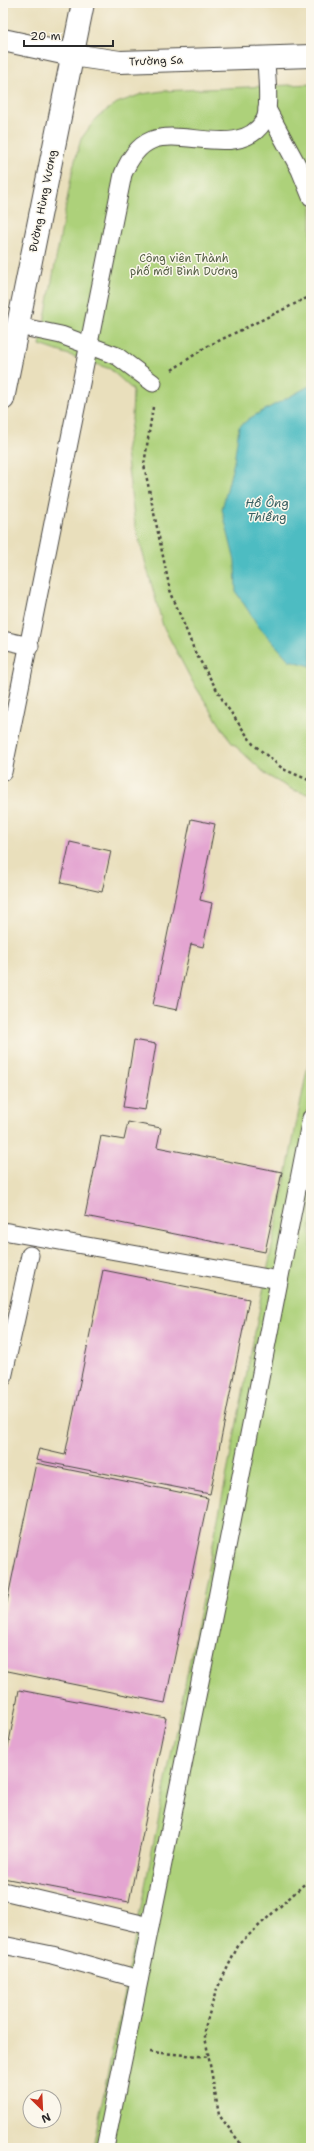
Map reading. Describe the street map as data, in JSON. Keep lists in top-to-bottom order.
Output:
{
  "streets": {
    "main road": ["Trường Sa", "Đường Hùng Vương"]
  },
  "crossings": [
    ["Trường Sa", "Đường Hùng Vương"]
  ],
  "water": ["Hồ Ông Thiềng"],
  "parks": ["Công viên Thành phố mới Bình Dương"],
  "scale_bar": "20 m",
  "north": "bottom right"
}
